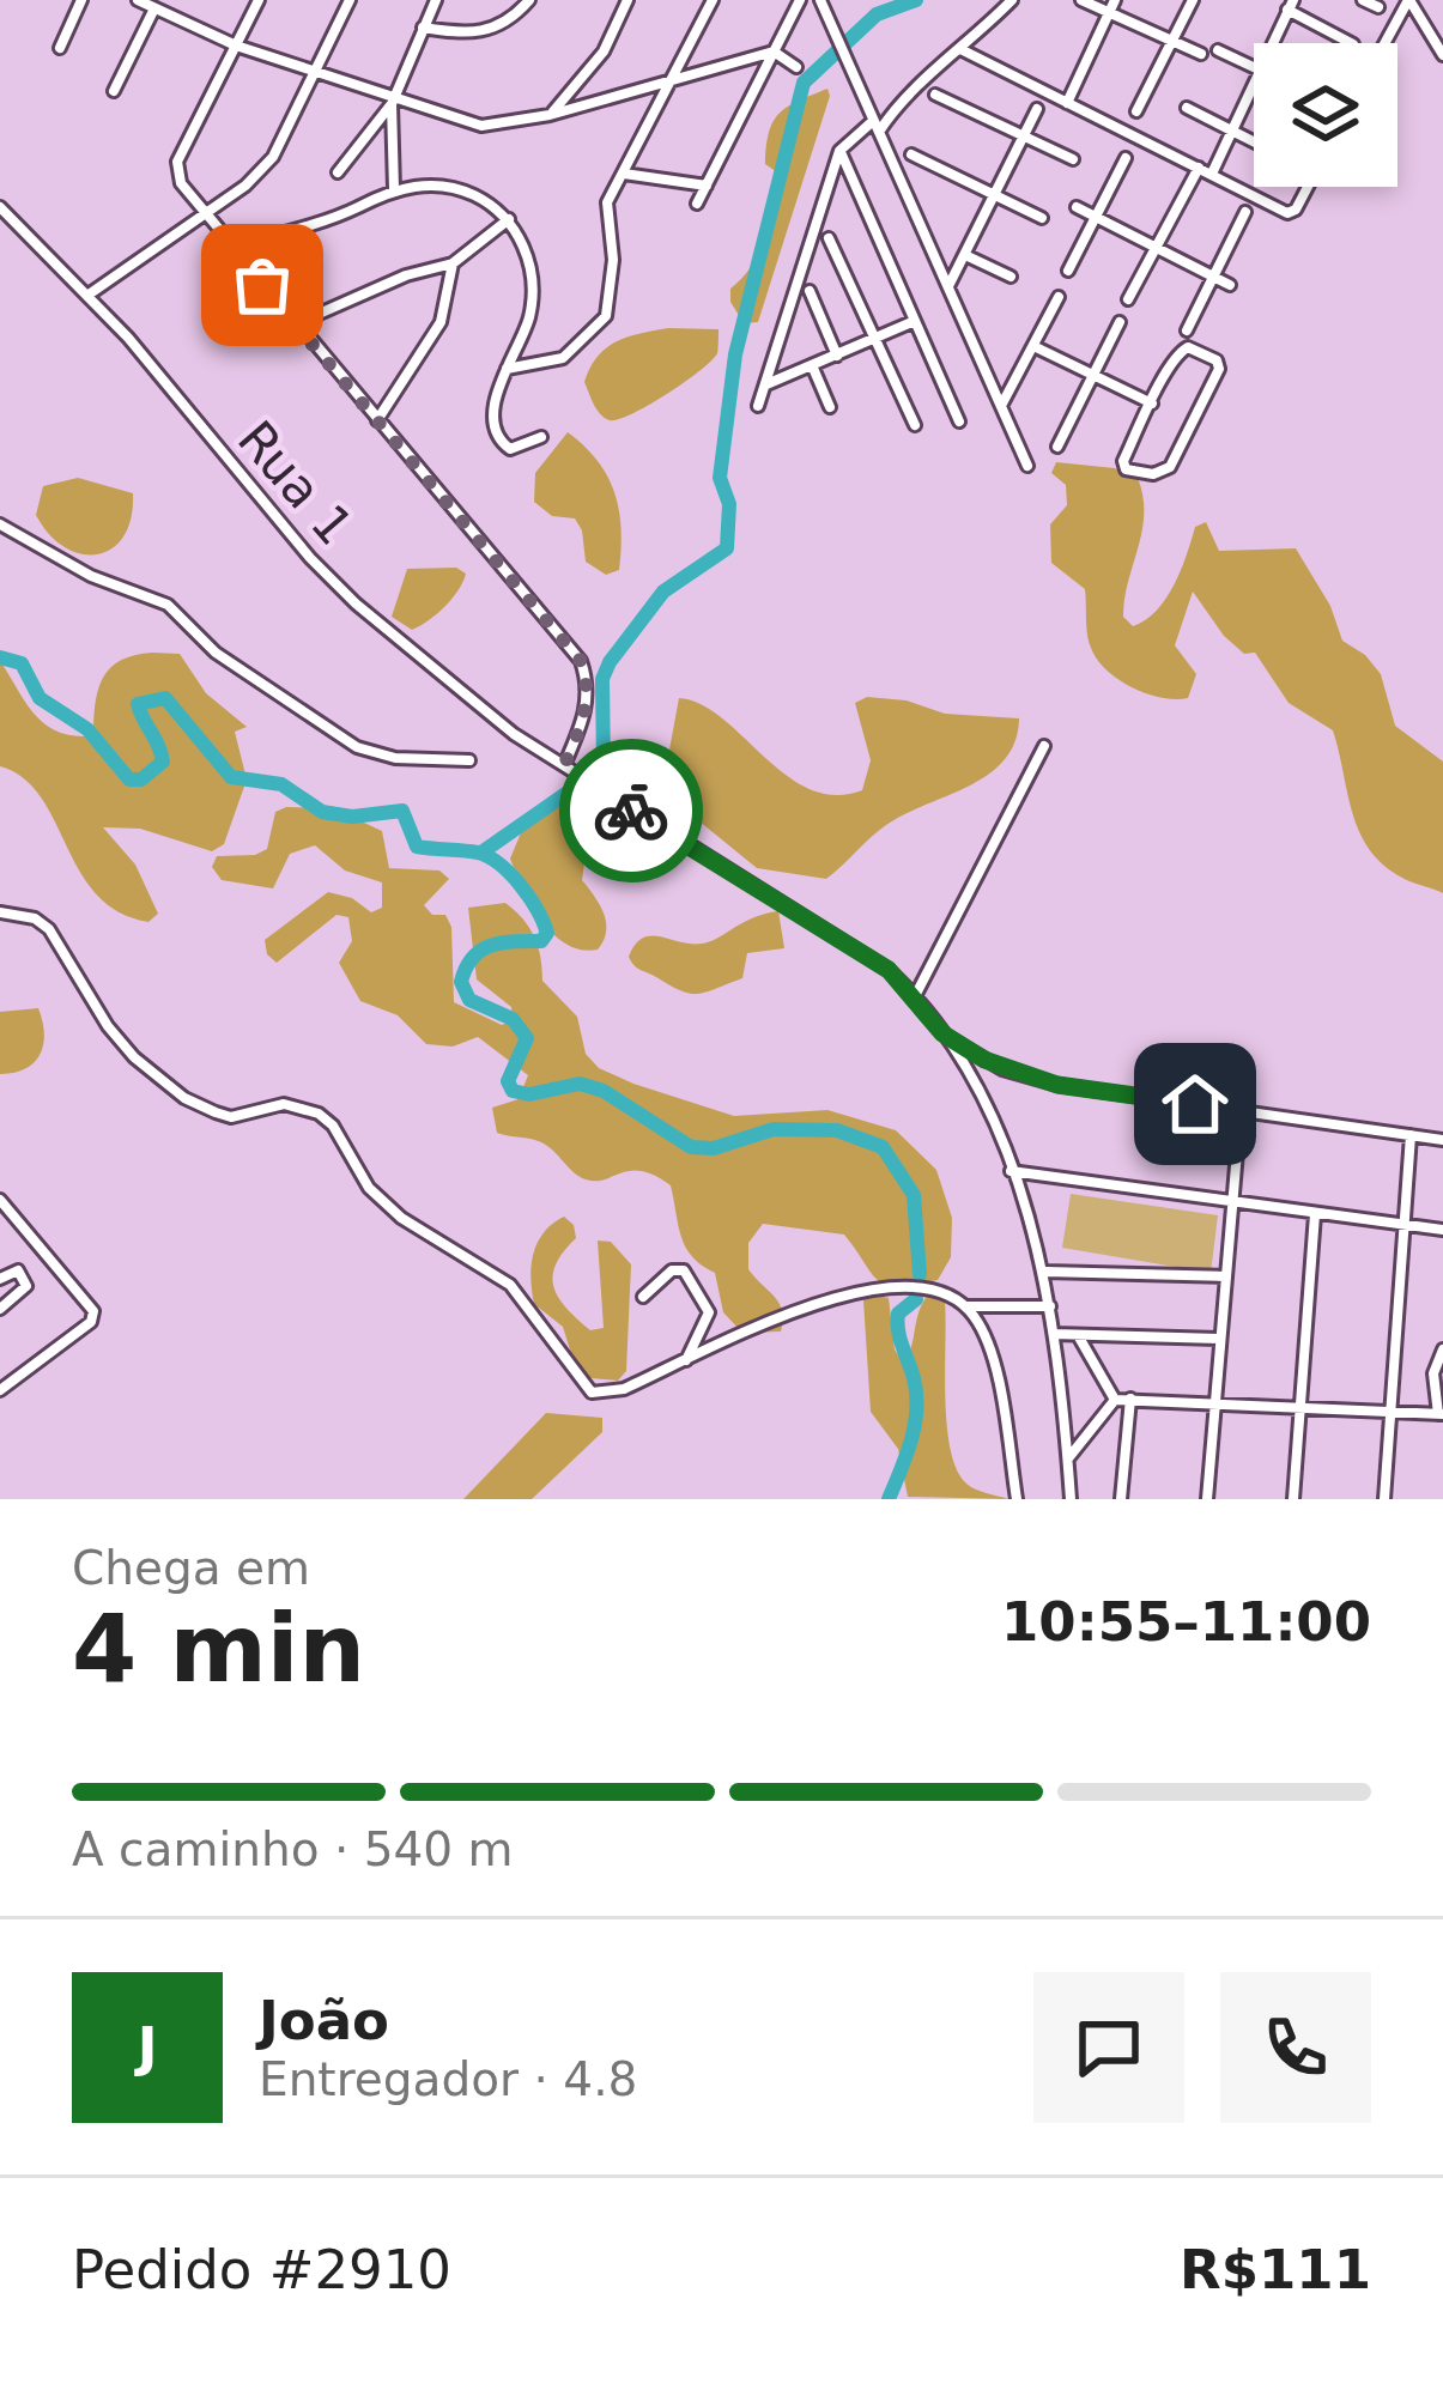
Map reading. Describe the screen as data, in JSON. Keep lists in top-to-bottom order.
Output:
{
  "streets": {
    "street": ["Rua 1"]
  },
  "page": {
    "heading": ["4 min", "Chega em", "10:55–11:00"],
    "panel": [
      "João",
      "Entregador · 4.8",
      "Pedido #2910",
      "R$111"
    ],
    "bar": "A caminho · 540 m",
    "round": "J"
  }
}
